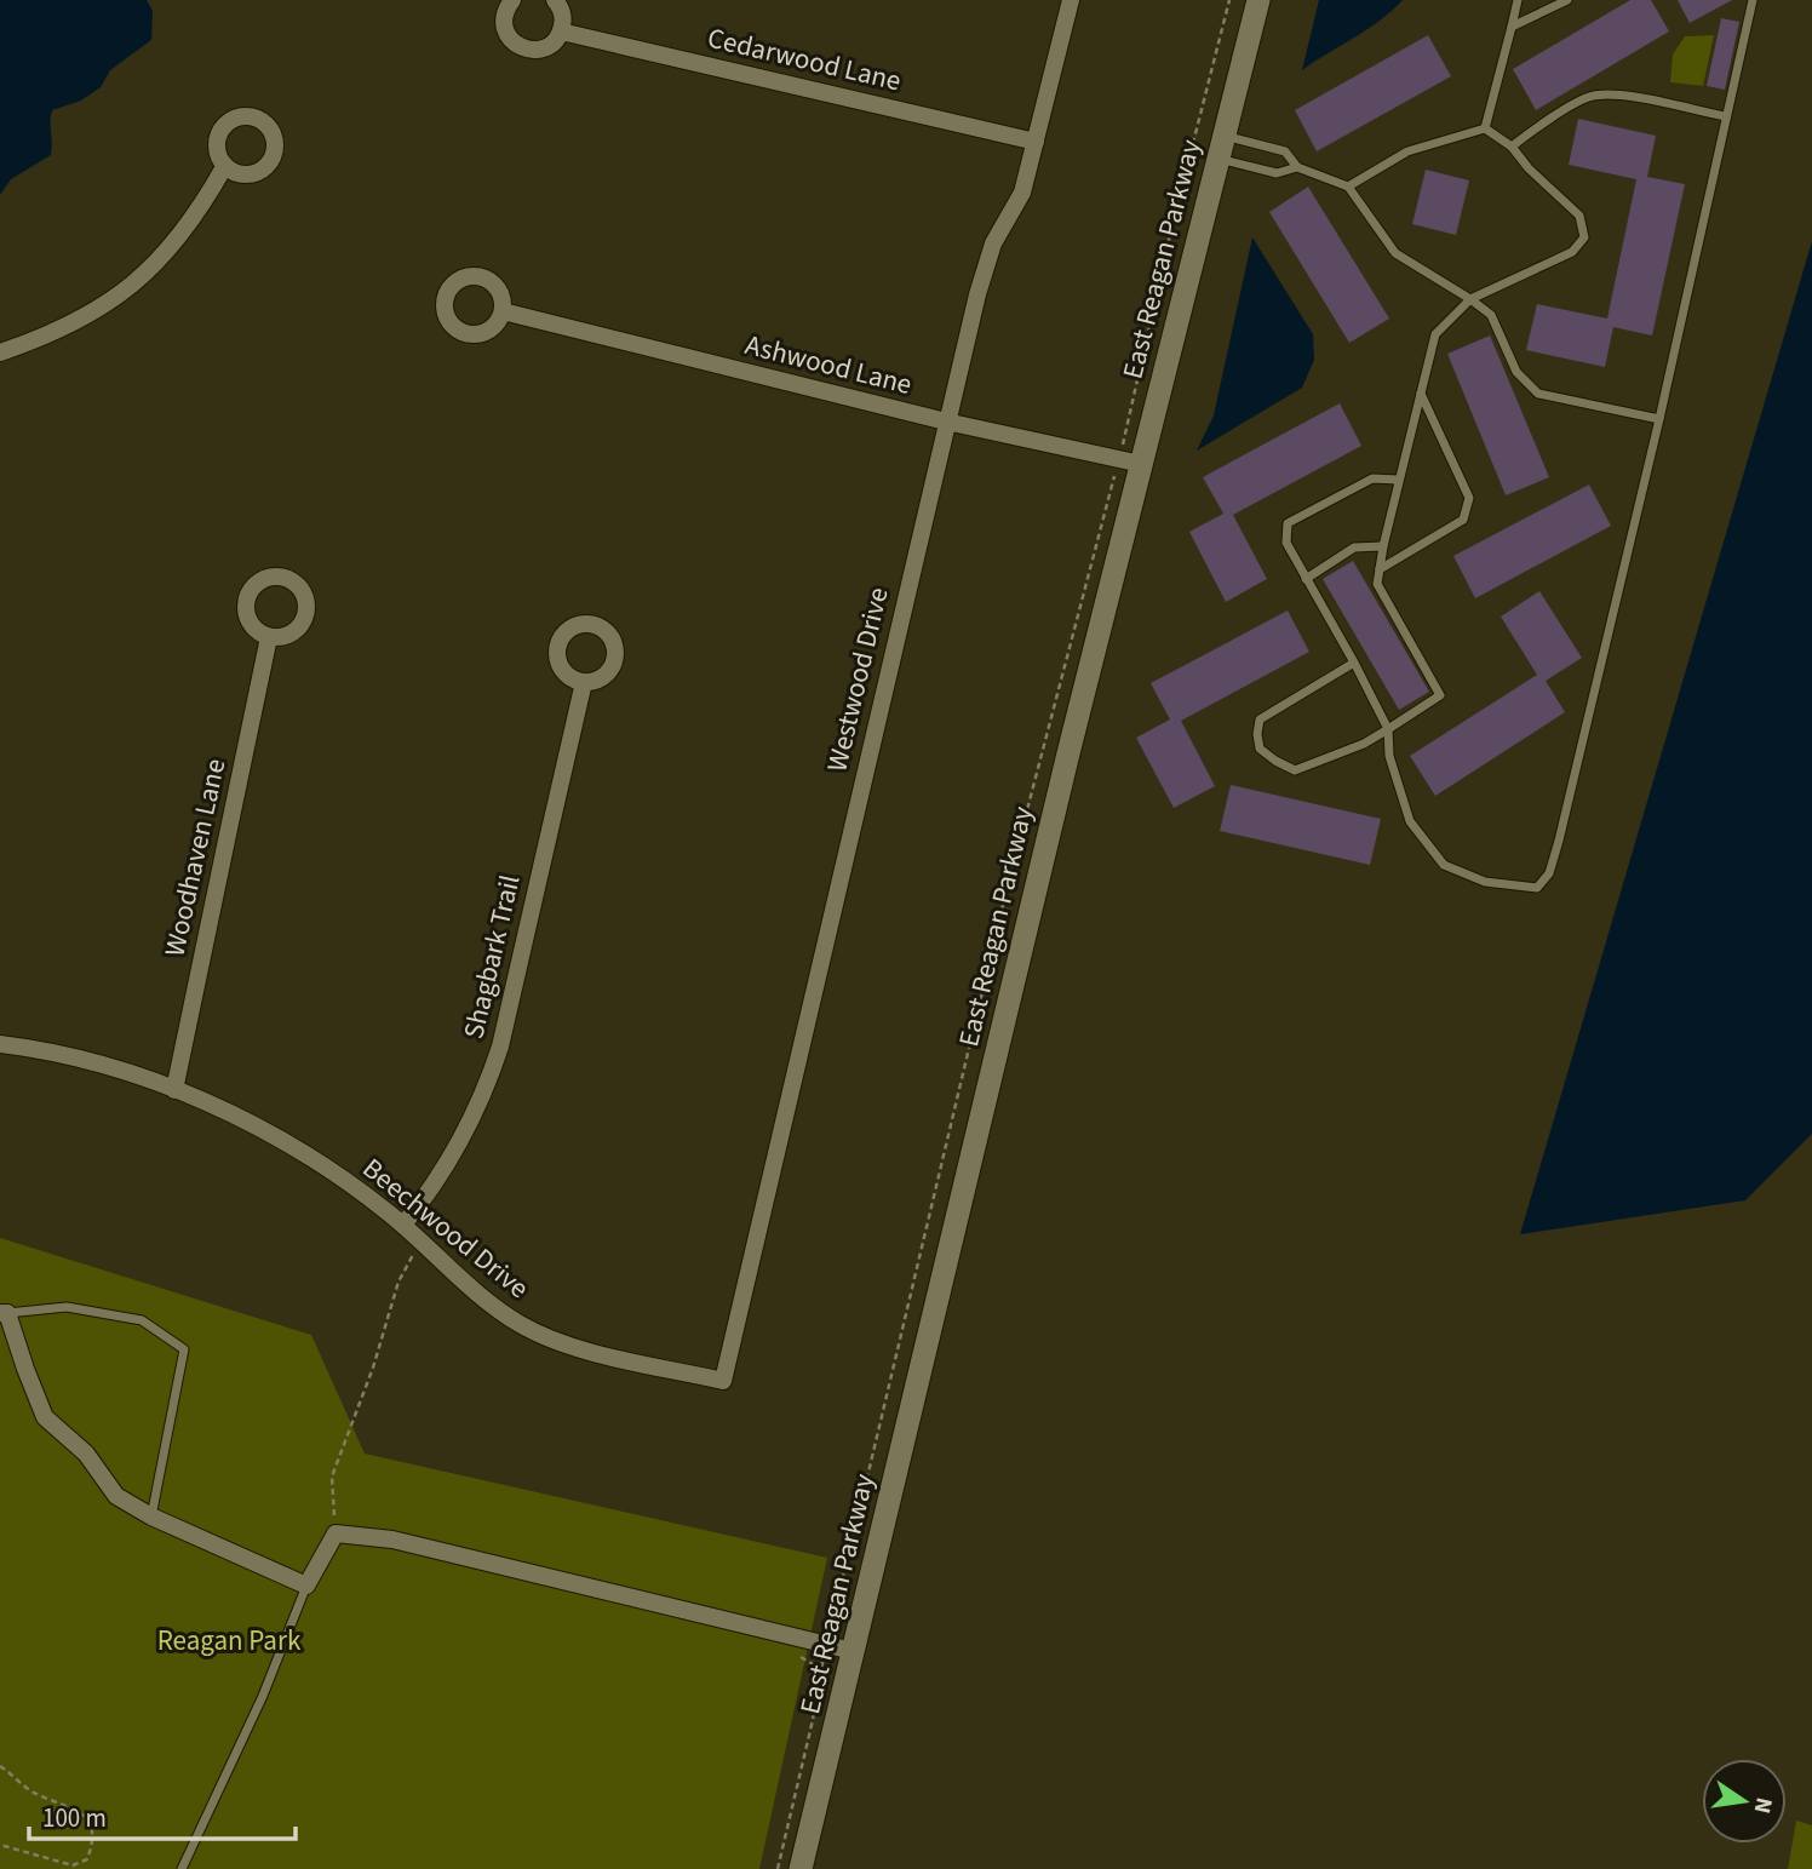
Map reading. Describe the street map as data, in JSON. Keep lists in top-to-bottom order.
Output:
{
  "streets": {
    "street": [
      "Cedarwood Lane",
      "East Reagan Parkway",
      "Ashwood Lane",
      "Westwood Drive",
      "Woodhaven Lane",
      "Shagbark Trail",
      "Beechwood Drive"
    ]
  },
  "crossings": [
    ["Cedarwood Lane", "Westwood Drive"],
    ["East Reagan Parkway", "Ashwood Lane"],
    ["Ashwood Lane", "Westwood Drive"],
    ["Westwood Drive", "Beechwood Drive"],
    ["Woodhaven Lane", "Beechwood Drive"],
    ["Shagbark Trail", "Beechwood Drive"]
  ],
  "parks": ["Reagan Park"],
  "scale_bar": "100 m",
  "north": "right"
}
